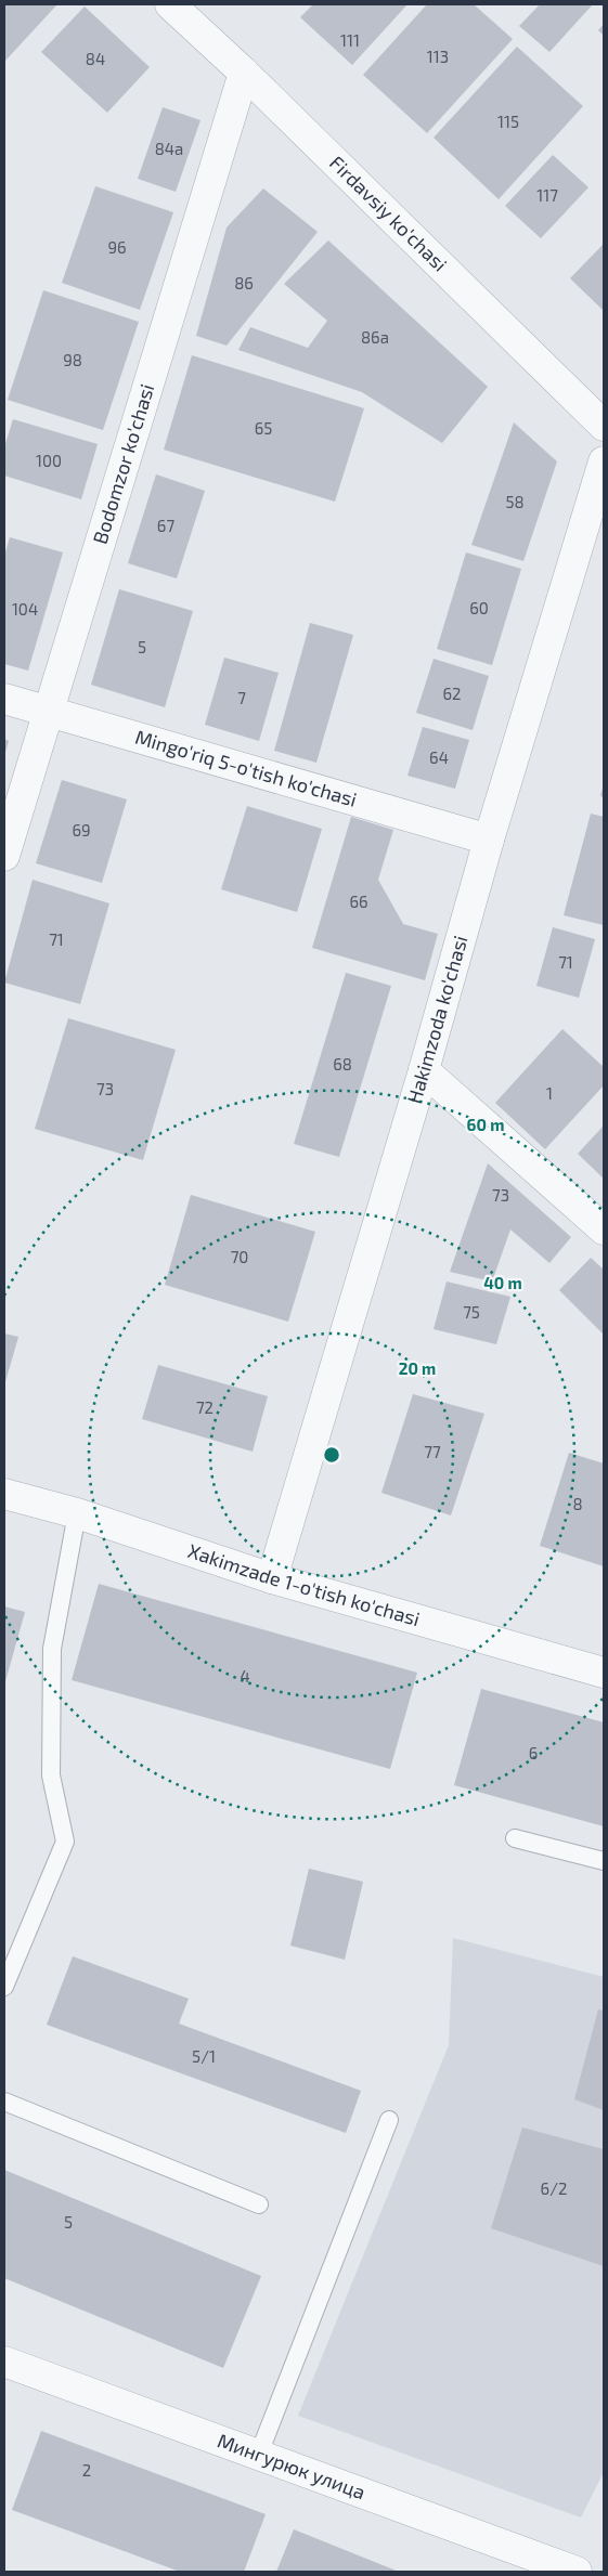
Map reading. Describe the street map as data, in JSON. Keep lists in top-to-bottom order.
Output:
{
  "streets": {
    "street": [
      "Firdavsiy ko'chasi",
      "Bodomzor ko'chasi",
      "Mingo'riq 5-o'tish ko'chasi",
      "Hakimzoda ko'chasi",
      "Xakimzade 1-o'tish ko'chasi",
      "Мингурюк улица"
    ]
  },
  "crossings": [
    ["Firdavsiy ko'chasi", "Bodomzor ko'chasi"],
    ["Bodomzor ko'chasi", "Mingo'riq 5-o'tish ko'chasi"],
    ["Mingo'riq 5-o'tish ko'chasi", "Hakimzoda ko'chasi"],
    ["Hakimzoda ko'chasi", "Xakimzade 1-o'tish ko'chasi"]
  ],
  "house_numbers": [
    "111",
    "113",
    "84",
    "115",
    "84а",
    "117",
    "96",
    "86",
    "86а",
    "98",
    "65",
    "100",
    "58",
    "67",
    "60",
    "104",
    "5",
    "62",
    "7",
    "64",
    "69",
    "66",
    "71",
    "71",
    "68",
    "73",
    "1",
    "73",
    "70",
    "75",
    "72",
    "77",
    "8",
    "4",
    "6",
    "5/1",
    "6/2",
    "5",
    "2"
  ],
  "rings": ["60 m", "40 m", "20 m"]
}
